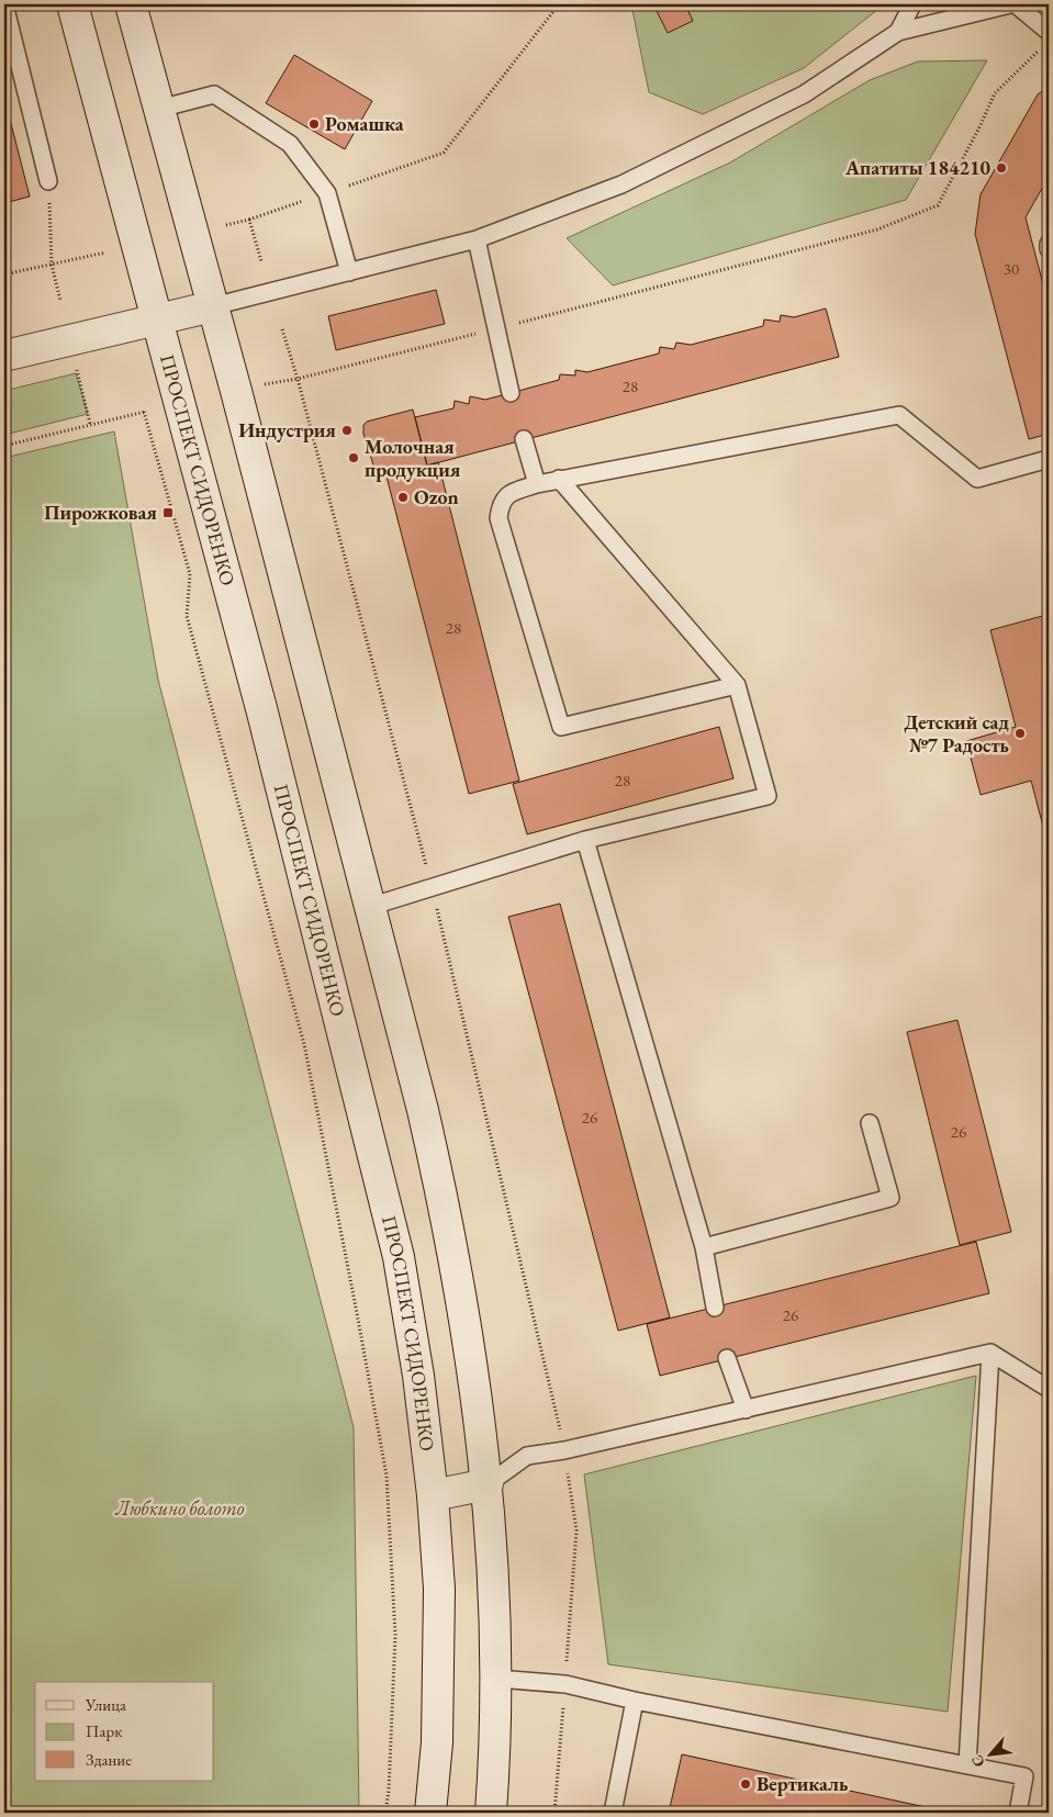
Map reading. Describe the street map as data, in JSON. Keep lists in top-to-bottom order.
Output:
{
  "streets": {
    "main road": ["ПРОСПЕКТ СИДОРЕНКО"]
  },
  "parks": ["Любкино болото"],
  "places": {
    "other": [
      "Ромашка",
      "Апатиты 184210",
      "Индустрия",
      "Молочная продукция",
      "Ozon",
      "Детский сад №7 Радость",
      "Вертикаль"
    ],
    "transit": ["Пирожковая"]
  },
  "house_numbers": [
    "30",
    "28",
    "28",
    "28",
    "26",
    "26",
    "26"
  ],
  "legend": ["Улица", "Парк", "Здание"],
  "north": "bottom left"
}
